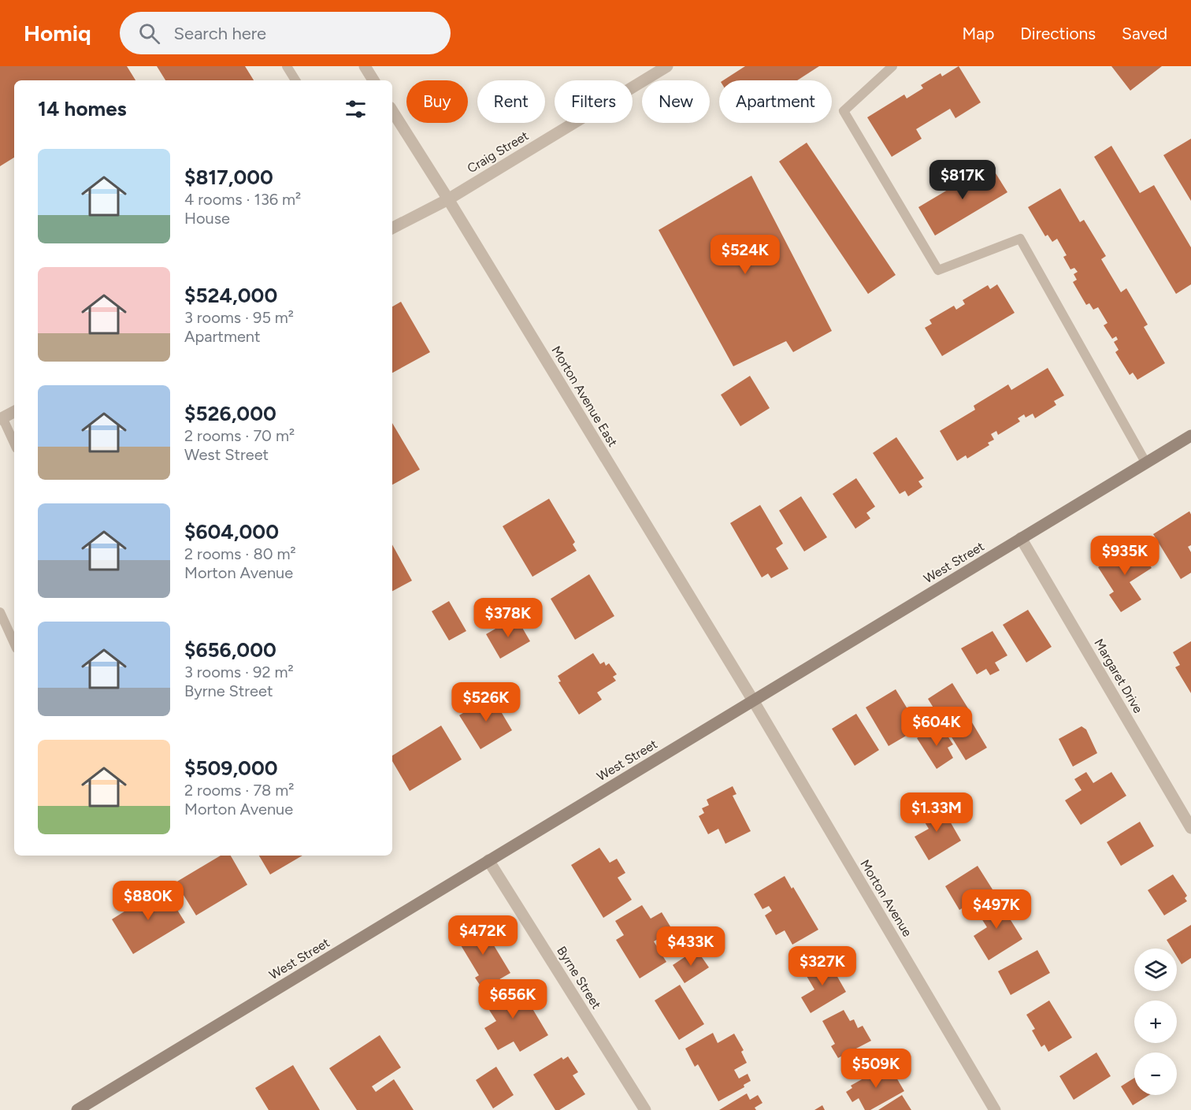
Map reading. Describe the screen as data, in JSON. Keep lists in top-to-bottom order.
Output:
{
  "streets": {
    "main road": ["West Street"],
    "street": [
      "Craig Street",
      "Morton Avenue East",
      "Margaret Drive",
      "Morton Avenue",
      "Byrne Street"
    ]
  },
  "crossings": [
    ["Craig Street", "Morton Avenue East"],
    ["Morton Avenue East", "West Street"],
    ["Morton Avenue East", "Morton Avenue"],
    ["West Street", "Margaret Drive"],
    ["West Street", "Morton Avenue"],
    ["West Street", "Byrne Street"]
  ],
  "page": {
    "header": "Homiq",
    "search": "Search here",
    "nav": ["Map", "Directions", "Saved"],
    "chip": [
      "Buy",
      "Rent",
      "Filters",
      "New",
      "Apartment"
    ],
    "heading": "14 homes",
    "list": [
      {
        "name": "$817,000",
        "note": "4 rooms · 136 m² · House"
      },
      {
        "name": "$524,000",
        "note": "3 rooms · 95 m² · Apartment"
      },
      {
        "name": "$526,000",
        "note": "2 rooms · 70 m² · West Street"
      },
      {
        "name": "$604,000",
        "note": "2 rooms · 80 m² · Morton Avenue"
      },
      {
        "name": "$656,000",
        "note": "3 rooms · 92 m² · Byrne Street"
      },
      {
        "name": "$509,000",
        "note": "2 rooms · 78 m² · Morton Avenue"
      }
    ],
    "price": [
      "$817K",
      "$524K",
      "$935K",
      "$378K",
      "$526K",
      "$604K",
      "$1.33M",
      "$880K",
      "$497K",
      "$472K",
      "$433K",
      "$327K",
      "$656K",
      "$509K"
    ],
    "map_buttons": ["+", "−"]
  }
}
